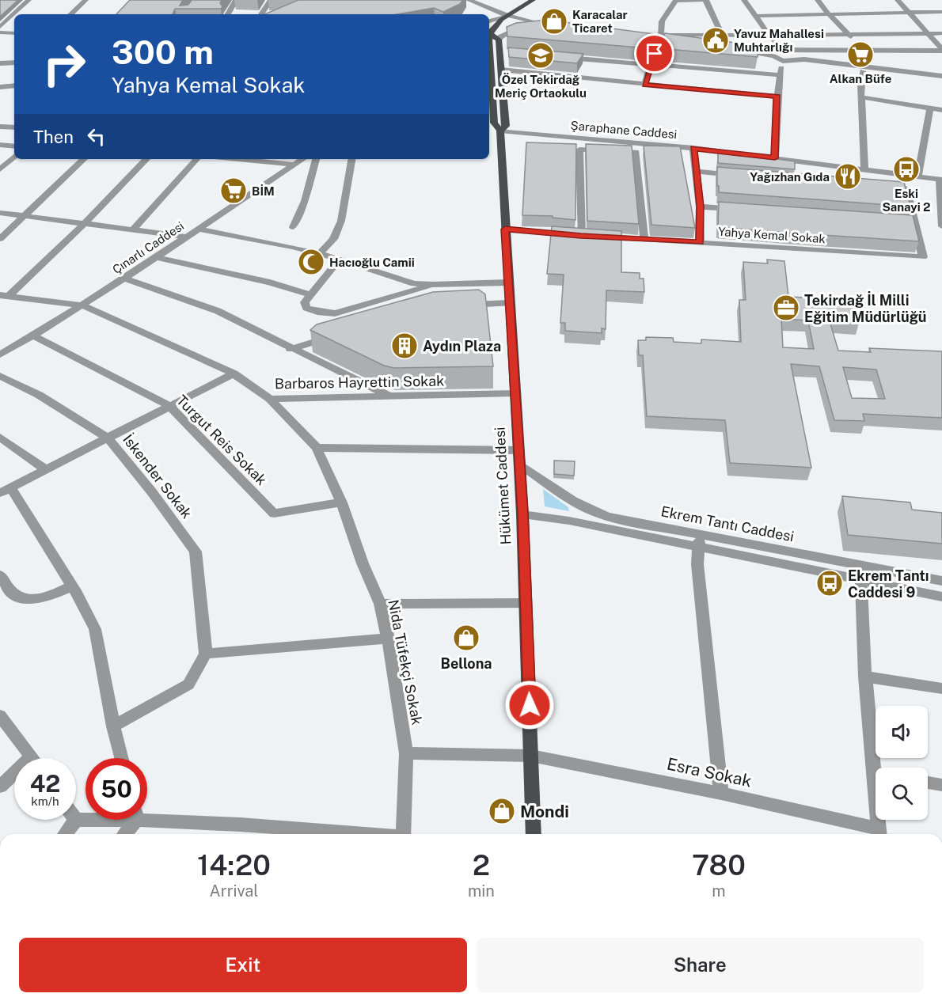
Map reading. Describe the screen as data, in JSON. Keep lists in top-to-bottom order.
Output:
{
  "streets": {
    "main road": ["Hükümet Caddesi"],
    "street": [
      "Şaraphane Caddesi",
      "Yahya Kemal Sokak",
      "Çınarlı Caddesi",
      "Barbaros Hayrettin Sokak",
      "Turgut Reis Sokak",
      "İskender Sokak",
      "Ekrem Tantı Caddesi",
      "Nida Tüfekçi Sokak",
      "Esra Sokak"
    ]
  },
  "crossings": [
    ["Şaraphane Caddesi", "Hükümet Caddesi"],
    ["Yahya Kemal Sokak", "Hükümet Caddesi"],
    ["Çınarlı Caddesi", "Barbaros Hayrettin Sokak"],
    ["Çınarlı Caddesi", "Turgut Reis Sokak"],
    ["Barbaros Hayrettin Sokak", "Hükümet Caddesi"],
    ["Barbaros Hayrettin Sokak", "Nida Tüfekçi Sokak"],
    ["Turgut Reis Sokak", "Nida Tüfekçi Sokak"],
    ["Hükümet Caddesi", "Ekrem Tantı Caddesi"],
    ["Hükümet Caddesi", "Esra Sokak"],
    ["Nida Tüfekçi Sokak", "Esra Sokak"]
  ],
  "places": {
    "shop": ["Karacalar Ticaret", "Bellona", "Mondi"],
    "public building": ["Yavuz Mahallesi Muhtarlığı"],
    "supermarket": ["Alkan Büfe", "BİM"],
    "school or university": ["Özel Tekirdağ Meriç Ortaokulu"],
    "bus stop": ["Eski Sanayi 2", "Ekrem Tantı Caddesi 9"],
    "restaurant": ["Yağızhan Gıda"],
    "mosque": ["Hacıoğlu Camii"],
    "office": ["Tekirdağ İl Milli Eğitim Müdürlüğü"],
    "building": ["Aydın Plaza"]
  },
  "page": {
    "turn": ["300 m", "Yahya Kemal Sokak"],
    "then": "Then",
    "speed": "42 km/h",
    "limit": "50",
    "eta": [
      "14:20",
      "Arrival",
      "2",
      "min",
      "780",
      "m"
    ],
    "buttons": ["Exit", "Share"]
  }
}
